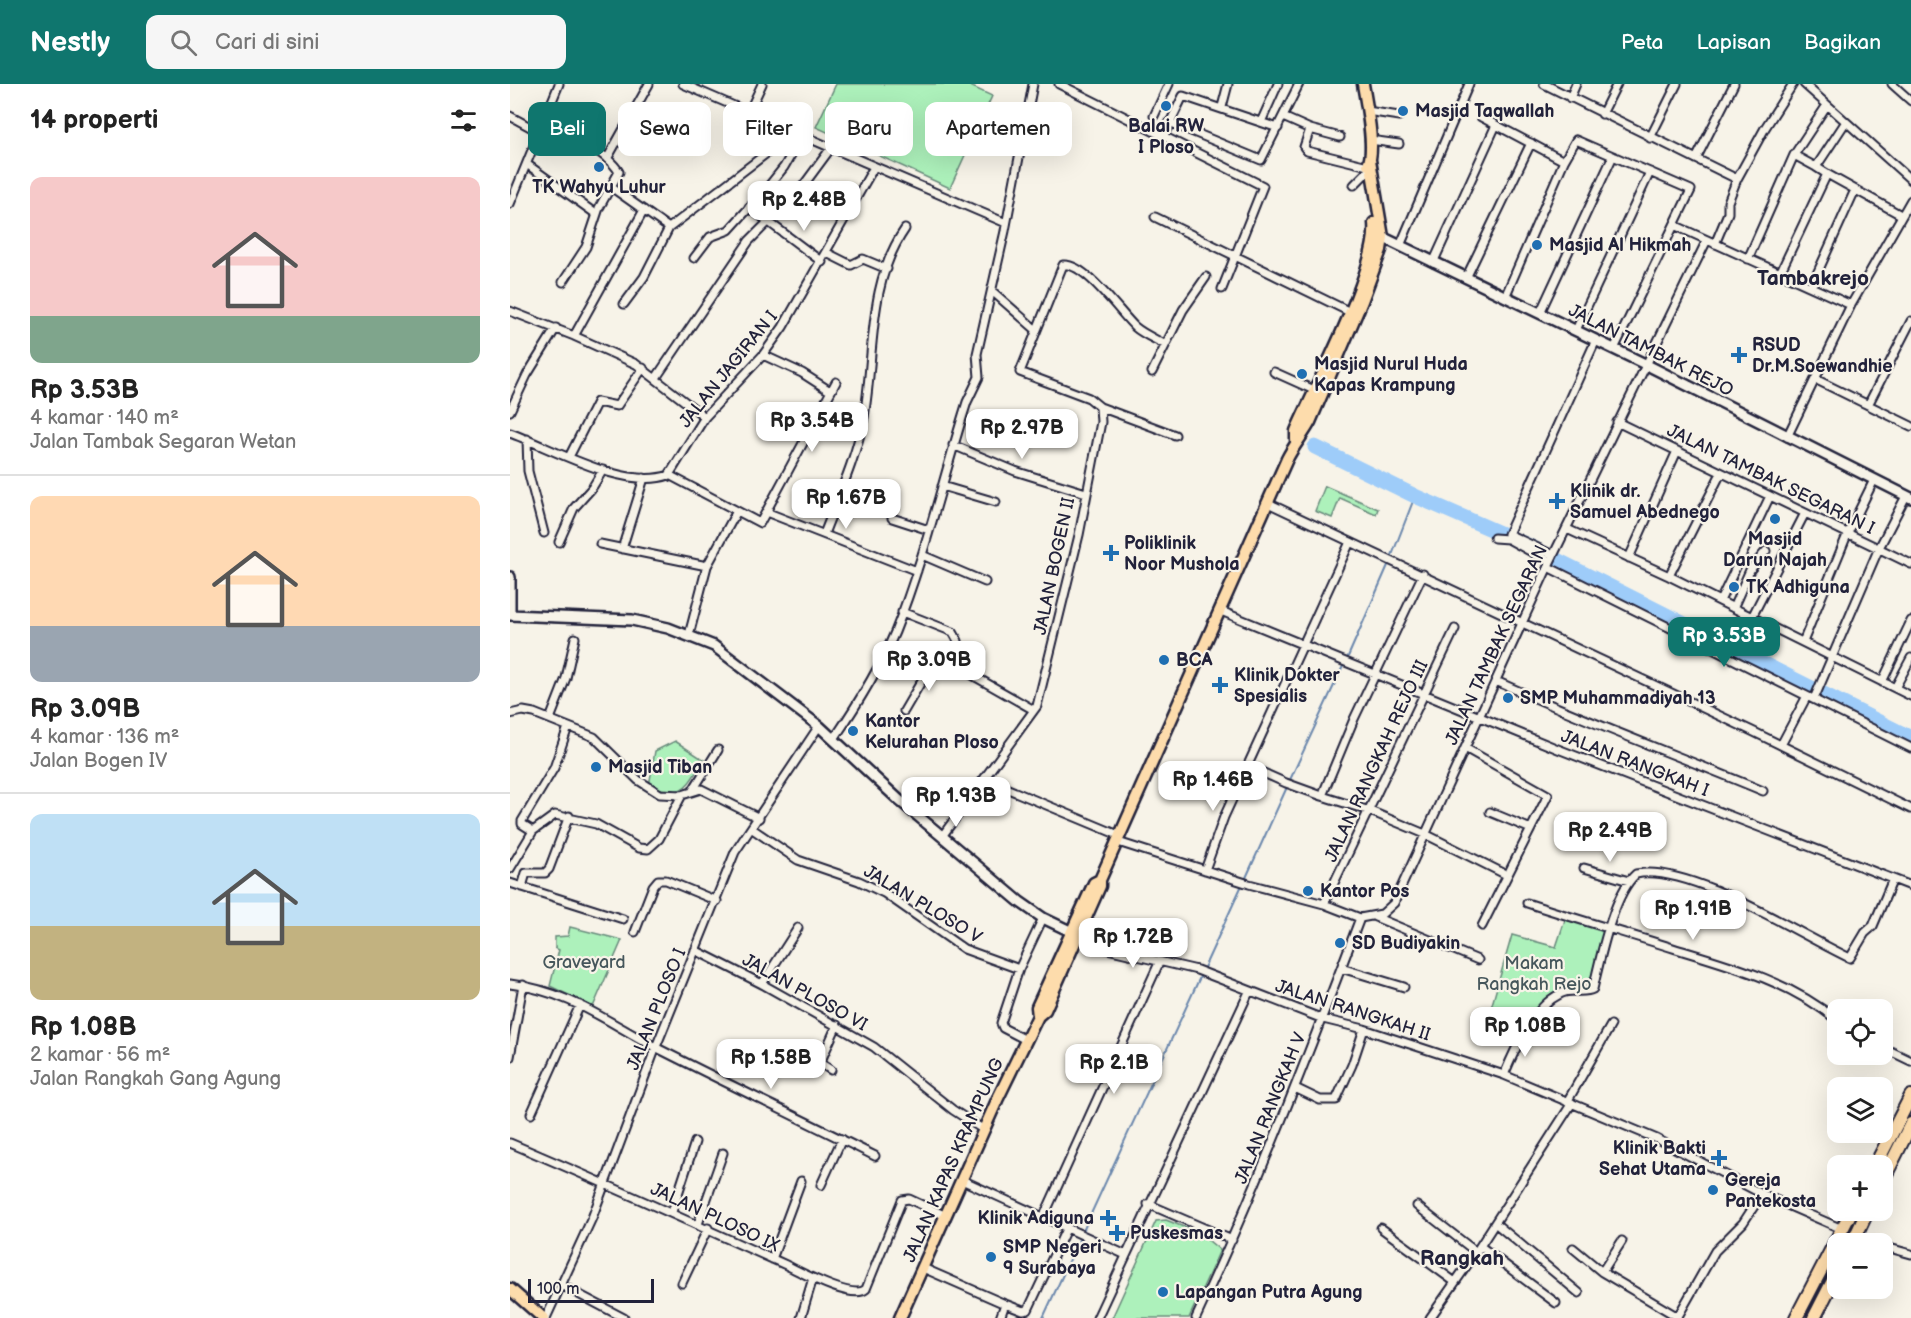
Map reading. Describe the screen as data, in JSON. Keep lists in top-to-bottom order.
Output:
{
  "streets": {
    "main road": ["JALAN KAPAS KRAMPUNG"],
    "street": [
      "JALAN TAMBAK REJO",
      "JALAN JAGIRAN I",
      "JALAN TAMBAK SEGARAN I",
      "JALAN BOGEN II",
      "JALAN TAMBAK SEGARAN",
      "JALAN RANGKAH REJO III",
      "JALAN RANGKAH I",
      "JALAN PLOSO V",
      "JALAN PLOSO VI",
      "JALAN PLOSO I",
      "JALAN RANGKAH II",
      "JALAN RANGKAH V",
      "JALAN PLOSO IX"
    ]
  },
  "crossings": [
    ["JALAN TAMBAK REJO", "JALAN TAMBAK SEGARAN"],
    ["JALAN TAMBAK REJO", "JALAN KAPAS KRAMPUNG"],
    ["JALAN TAMBAK SEGARAN I", "JALAN TAMBAK SEGARAN"],
    ["JALAN TAMBAK SEGARAN", "JALAN RANGKAH I"],
    ["JALAN RANGKAH REJO III", "JALAN RANGKAH I"],
    ["JALAN PLOSO V", "JALAN PLOSO I"],
    ["JALAN PLOSO VI", "JALAN PLOSO I"],
    ["JALAN PLOSO VI", "JALAN KAPAS KRAMPUNG"],
    ["JALAN PLOSO I", "JALAN PLOSO IX"],
    ["JALAN RANGKAH II", "JALAN RANGKAH V"],
    ["JALAN RANGKAH II", "JALAN KAPAS KRAMPUNG"],
    ["JALAN KAPAS KRAMPUNG", "JALAN PLOSO IX"]
  ],
  "districts": ["Tambakrejo", "Rangkah"],
  "parks": ["Graveyard", "Makam Rangkah Rejo"],
  "places": {
    "other": [
      "Balai RW I Ploso",
      "Masjid Taqwallah",
      "TK Wahyu Luhur",
      "Masjid Al Hikmah",
      "Masjid Nurul Huda Kapas Krampung",
      "Masjid Darun Najah",
      "TK Adhiguna",
      "BCA",
      "SMP Muhammadiyah 13",
      "Kantor Kelurahan Ploso",
      "Masjid Tiban",
      "Kantor Pos",
      "SD Budiyakin",
      "Gereja Pantekosta",
      "SMP Negeri 9 Surabaya",
      "Lapangan Putra Agung"
    ],
    "health": [
      "RSUD Dr.M.Soewandhie",
      "Klinik dr. Samuel Abednego",
      "Poliklinik Noor Mushola",
      "Klinik Dokter Spesialis",
      "Klinik Bakti Sehat Utama",
      "Klinik Adiguna",
      "Puskesmas"
    ]
  },
  "scale_bar": "100 m",
  "page": {
    "header": "Nestly",
    "search": "Cari di sini",
    "nav": ["Peta", "Lapisan", "Bagikan"],
    "heading": "14 properti",
    "chip": [
      "Beli",
      "Sewa",
      "Filter",
      "Baru",
      "Apartemen"
    ],
    "list": [
      {
        "name": "Rp 3.53B",
        "note": "4 kamar · 140 m² · Jalan Tambak Segaran Wetan"
      },
      {
        "name": "Rp 3.09B",
        "note": "4 kamar · 136 m² · Jalan Bogen IV"
      },
      {
        "name": "Rp 1.08B",
        "note": "2 kamar · 56 m² · Jalan Rangkah Gang Agung"
      }
    ],
    "price": [
      "Rp 2.48B",
      "Rp 3.54B",
      "Rp 2.97B",
      "Rp 1.67B",
      "Rp 3.53B",
      "Rp 3.09B",
      "Rp 1.46B",
      "Rp 1.93B",
      "Rp 2.49B",
      "Rp 1.91B",
      "Rp 1.72B",
      "Rp 1.08B",
      "Rp 1.58B",
      "Rp 2.1B"
    ],
    "map_buttons": ["+", "−"],
    "scale": "100 m"
  }
}
